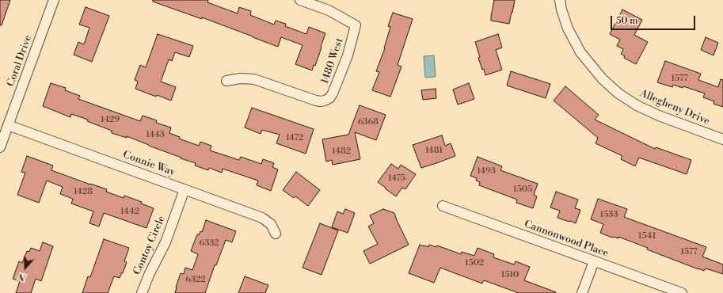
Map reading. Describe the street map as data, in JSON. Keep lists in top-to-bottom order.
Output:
{
  "streets": {
    "street": [
      "Coral Drive",
      "1480 West",
      "Allegheny Drive",
      "Connie Way",
      "Cannonwood Place",
      "Contoy Circle"
    ]
  },
  "crossings": [
    ["Coral Drive", "Connie Way"],
    ["Connie Way", "Contoy Circle"]
  ],
  "house_numbers": [
    "1577",
    "1429",
    "6368",
    "1443",
    "1472",
    "1481",
    "1482",
    "1493",
    "1475",
    "1505",
    "1428",
    "1442",
    "1533",
    "1541",
    "6332",
    "1577",
    "1502",
    "1510",
    "6322"
  ],
  "scale_bar": "50 m",
  "north": "bottom"
}
